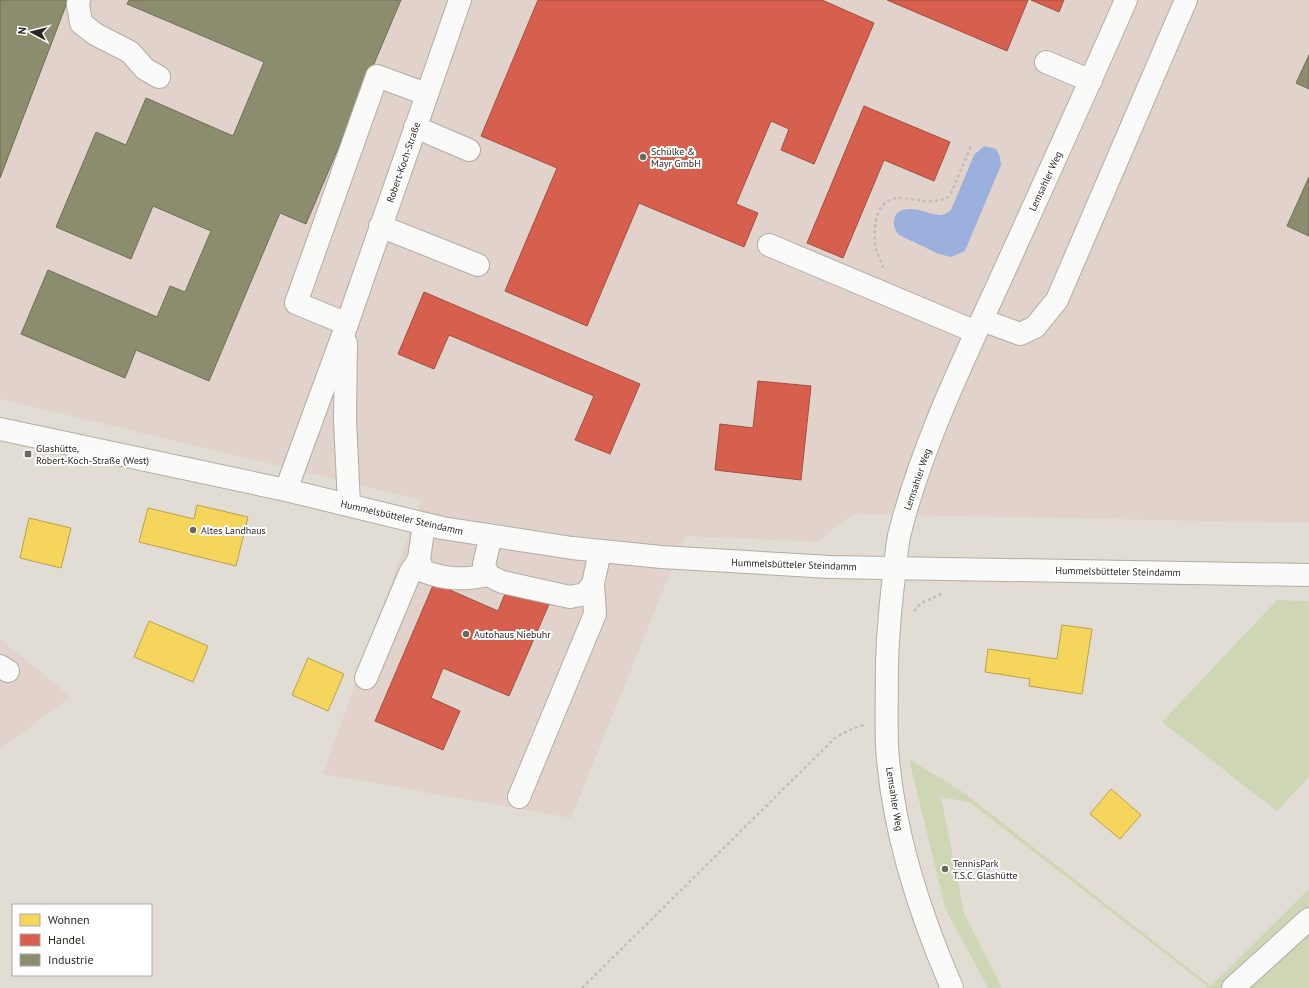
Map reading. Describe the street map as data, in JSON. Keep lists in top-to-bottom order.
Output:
{
  "streets": {
    "street": ["Robert-Koch-Straße", "Lemsahler Weg", "Hummelsbütteler Steindamm"]
  },
  "crossings": [
    ["Robert-Koch-Straße", "Hummelsbütteler Steindamm"],
    ["Lemsahler Weg", "Hummelsbütteler Steindamm"]
  ],
  "places": {
    "other": [
      "Schülke & Mayr GmbH",
      "Altes Landhaus",
      "Autohaus Niebuhr",
      "TennisPark T.S.C. Glashütte"
    ],
    "transit": ["Glashütte, Robert-Koch-Straße (West)"]
  },
  "legend": ["Wohnen", "Handel", "Industrie"],
  "north": "left"
}
